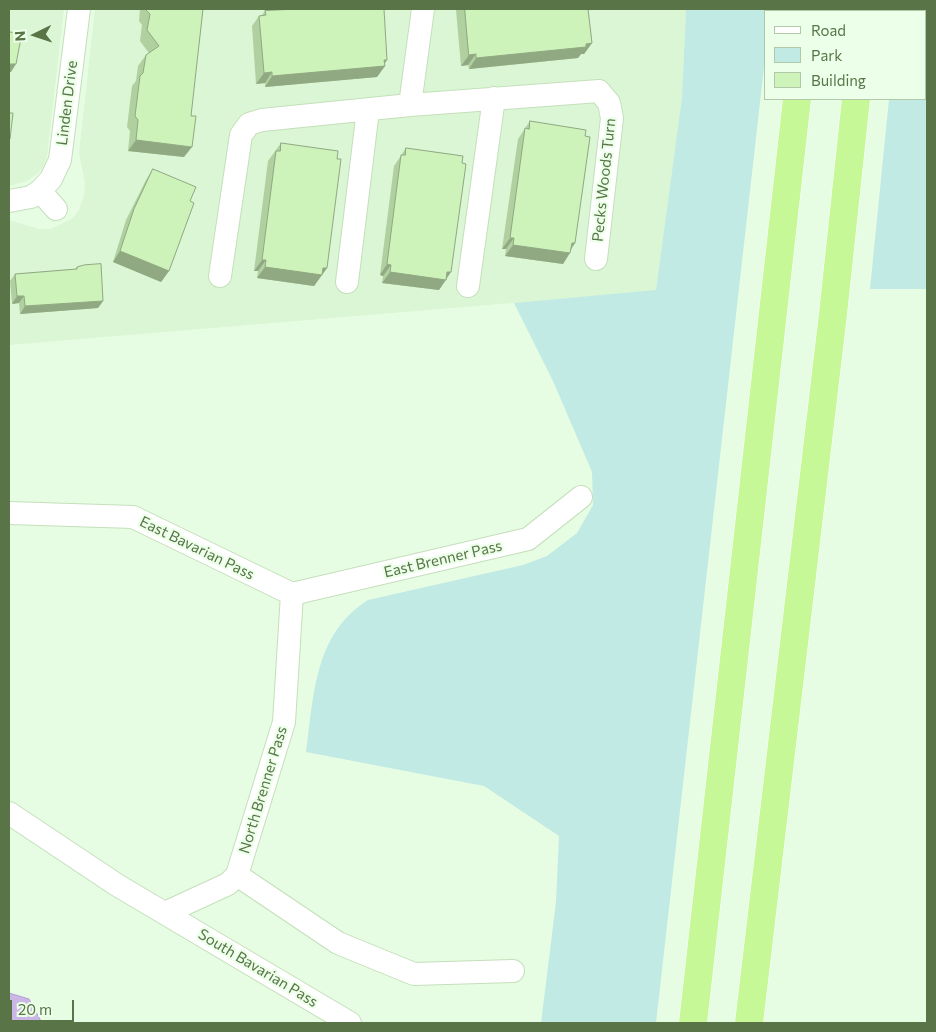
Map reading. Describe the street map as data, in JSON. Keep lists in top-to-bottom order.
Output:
{
  "streets": {
    "street": [
      "Linden Drive",
      "Pecks Woods Turn",
      "East Bavarian Pass",
      "East Brenner Pass",
      "North Brenner Pass",
      "South Bavarian Pass"
    ]
  },
  "crossings": [
    ["East Bavarian Pass", "East Brenner Pass"],
    ["East Bavarian Pass", "North Brenner Pass"],
    ["East Brenner Pass", "North Brenner Pass"]
  ],
  "legend": ["Road", "Park", "Building"],
  "scale_bar": "20 m",
  "north": "left"
}
